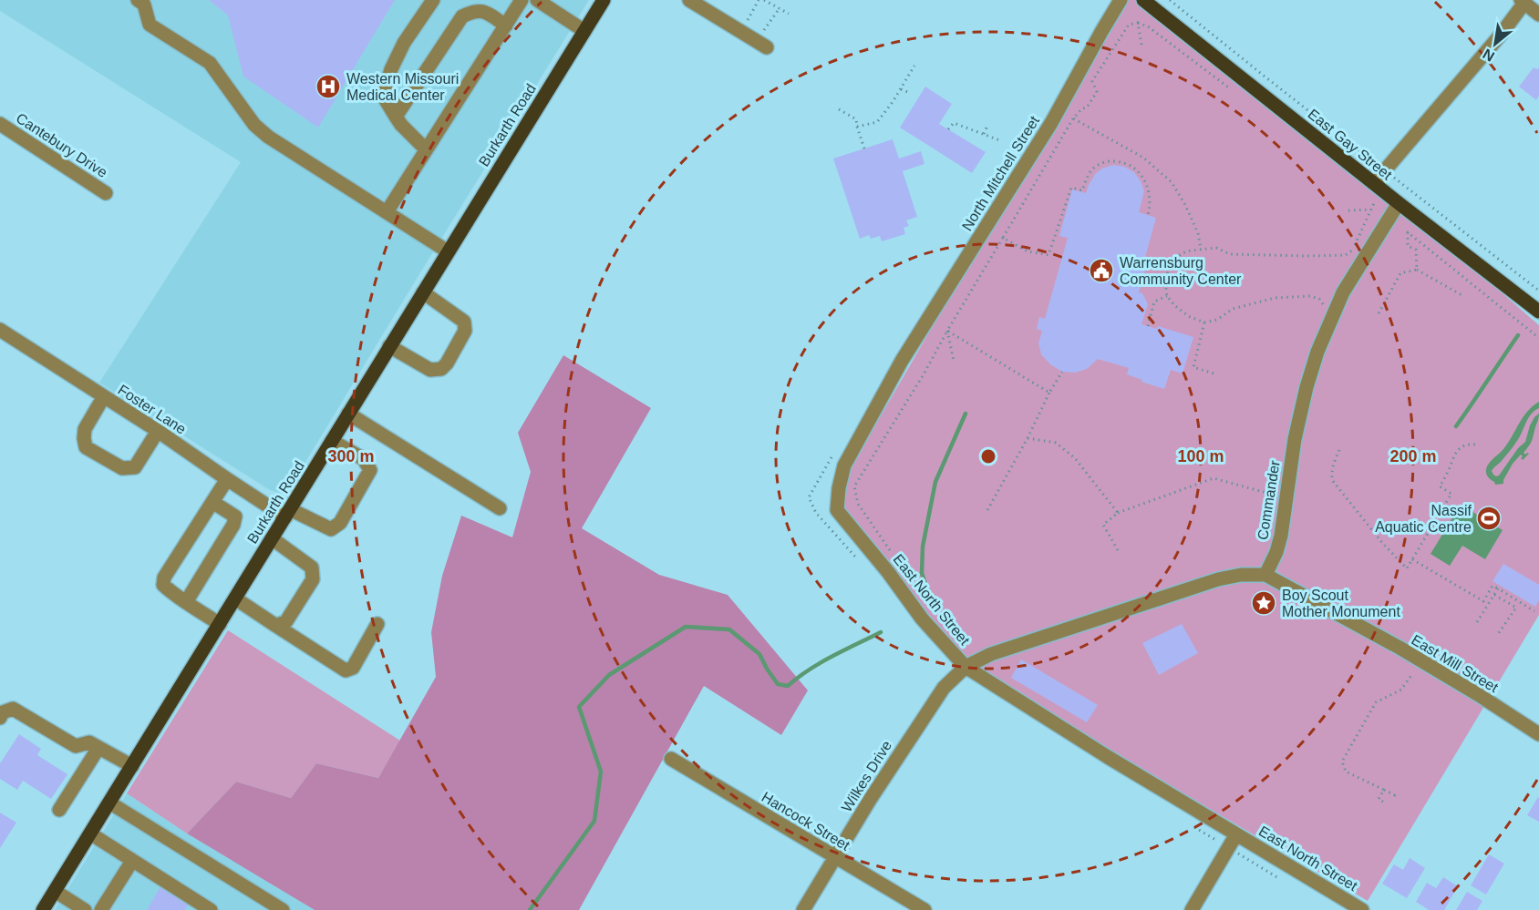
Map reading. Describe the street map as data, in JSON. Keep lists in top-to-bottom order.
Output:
{
  "streets": {
    "main road": ["Burkarth Road", "East Gay Street"],
    "street": [
      "Cantebury Drive",
      "North Mitchell Street",
      "Foster Lane",
      "Commander",
      "East North Street",
      "East Mill Street",
      "Wilkes Drive",
      "Hancock Street"
    ]
  },
  "crossings": [
    ["Burkarth Road", "Foster Lane"],
    ["East Gay Street", "Commander"],
    ["North Mitchell Street", "East North Street"],
    ["Commander", "East Mill Street"],
    ["East North Street", "Wilkes Drive"],
    ["Wilkes Drive", "Hancock Street"]
  ],
  "places": {
    "hospital": ["Western Missouri Medical Center"],
    "public building": ["Warrensburg Community Center"],
    "sports": ["Nassif Aquatic Centre"],
    "place": ["Boy Scout Mother Monument"]
  },
  "north": "bottom left",
  "rings": ["100 m", "200 m", "300 m"]
}
